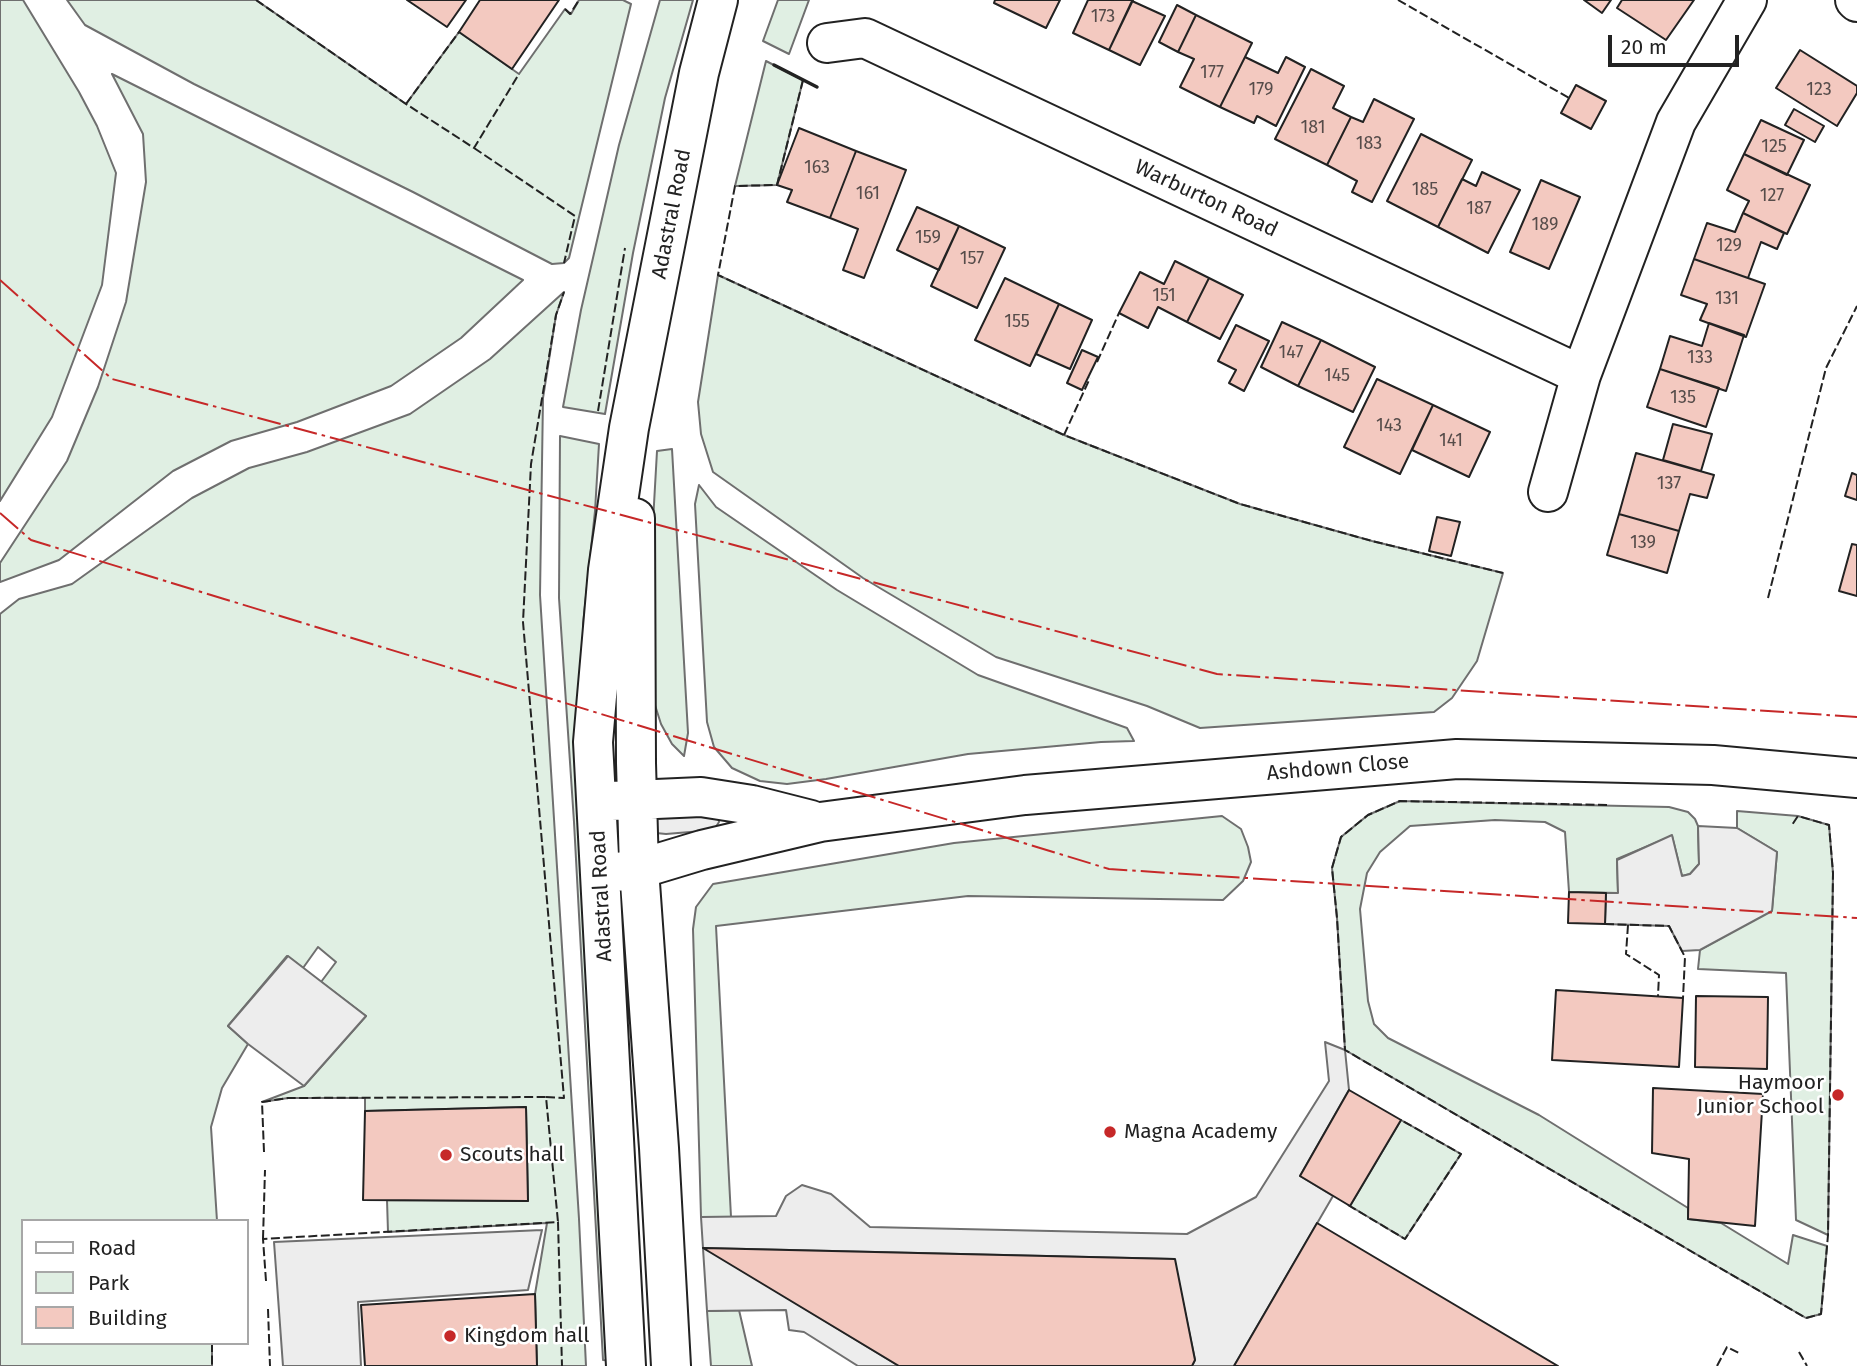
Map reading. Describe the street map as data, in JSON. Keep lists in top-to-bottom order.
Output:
{
  "streets": {
    "street": ["Warburton Road", "Adastral Road", "Ashdown Close"]
  },
  "crossings": [
    ["Adastral Road", "Ashdown Close"]
  ],
  "places": [
    "Haymoor Junior School",
    "Magna Academy",
    "Scouts hall",
    "Kingdom hall"
  ],
  "house_numbers": [
    "173",
    "177",
    "179",
    "123",
    "181",
    "183",
    "125",
    "163",
    "185",
    "161",
    "127",
    "187",
    "189",
    "159",
    "129",
    "157",
    "151",
    "131",
    "155",
    "147",
    "133",
    "145",
    "135",
    "143",
    "141",
    "137",
    "139"
  ],
  "legend": ["Road", "Park", "Building"],
  "scale_bar": "20 m"
}
